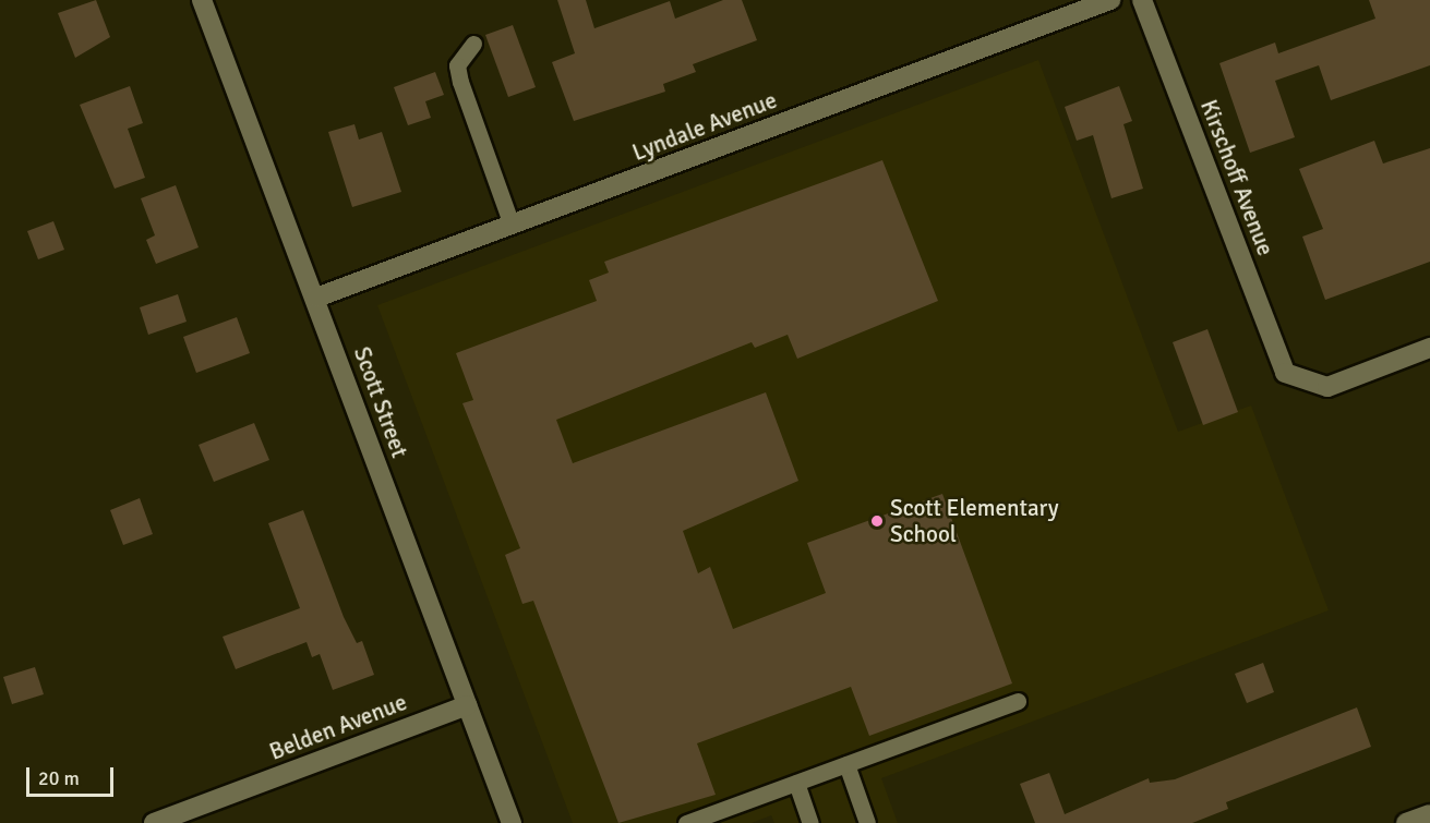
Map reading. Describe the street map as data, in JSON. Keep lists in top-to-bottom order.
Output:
{
  "streets": {
    "street": [
      "Lyndale Avenue",
      "Kirschoff Avenue",
      "Scott Street",
      "Belden Avenue"
    ]
  },
  "crossings": [
    ["Lyndale Avenue", "Scott Street"],
    ["Scott Street", "Belden Avenue"]
  ],
  "places": ["Scott Elementary School"],
  "scale_bar": "20 m"
}
